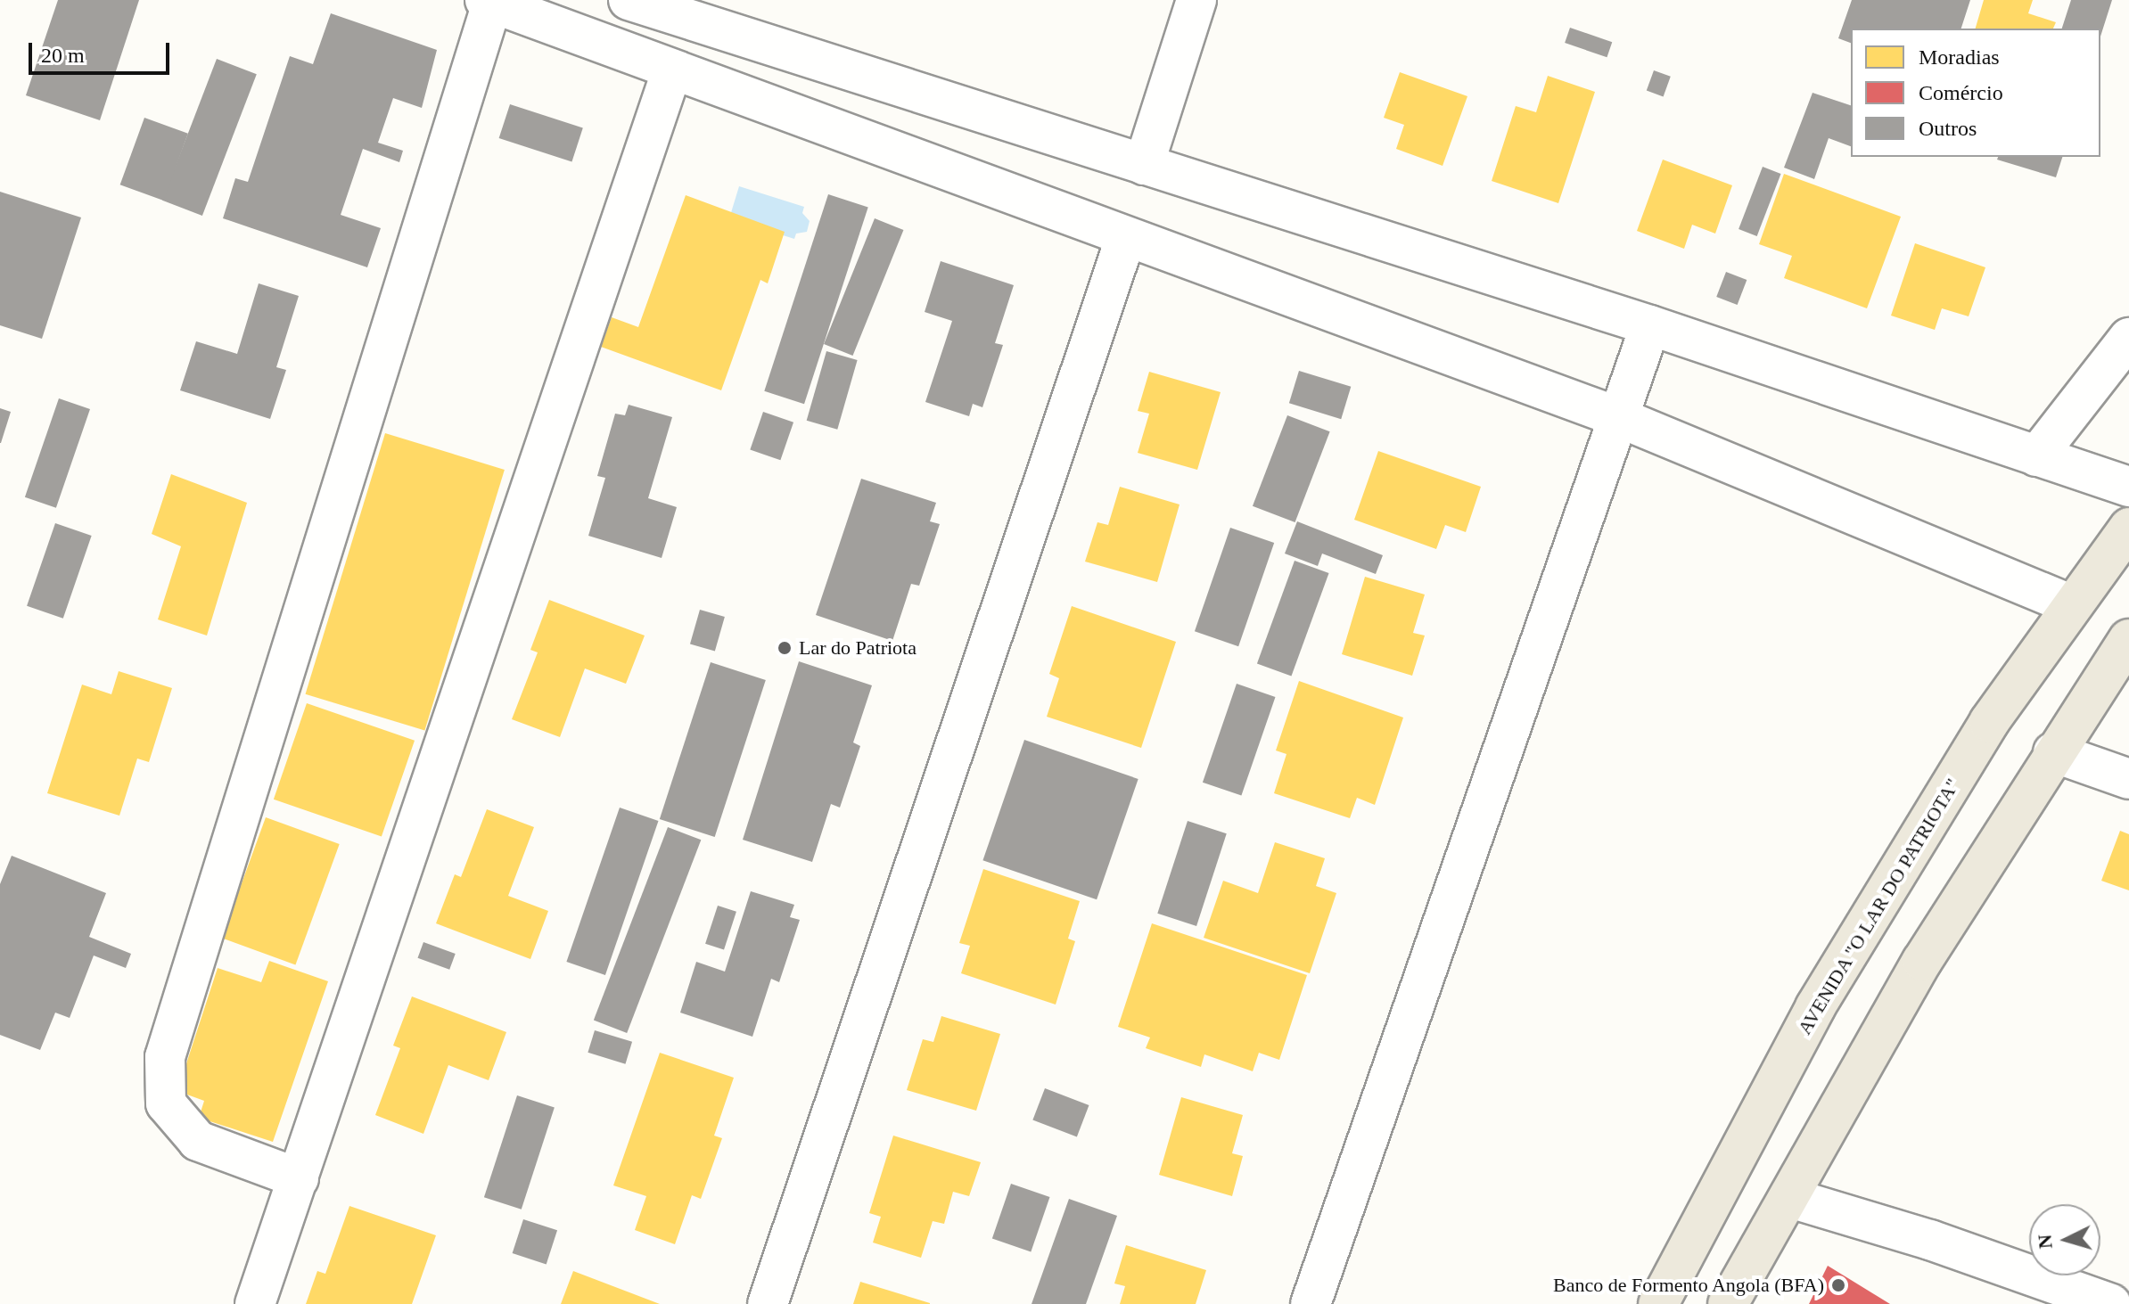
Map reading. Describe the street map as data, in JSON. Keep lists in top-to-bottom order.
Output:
{
  "streets": {
    "main road": ["AVENIDA \"O LAR DO PATRIOTA\""]
  },
  "places": ["Lar do Patriota", "Banco de Formento Angola (BFA)"],
  "legend": ["Moradias", "Comércio", "Outros"],
  "scale_bar": "20 m",
  "north": "left"
}
